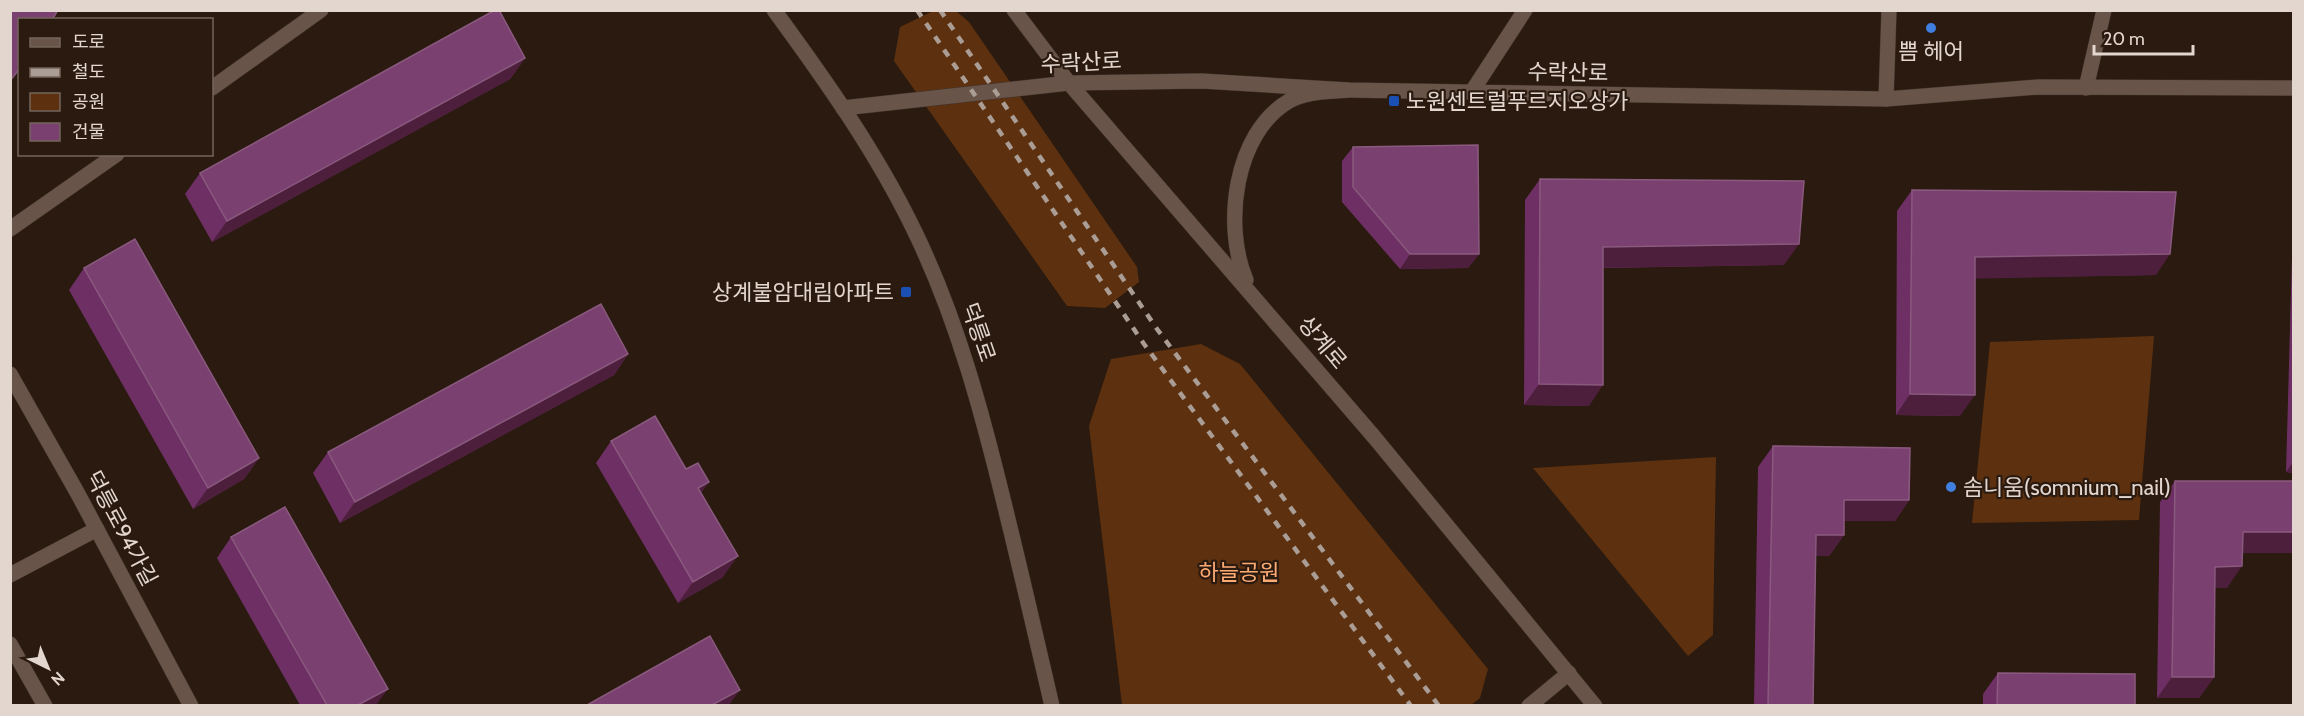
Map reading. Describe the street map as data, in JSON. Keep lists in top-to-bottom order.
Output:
{
  "streets": {
    "street": [
      "수락산로",
      "덕릉로",
      "상계로",
      "덕릉로94가길"
    ]
  },
  "crossings": [
    ["수락산로", "덕릉로"],
    ["수락산로", "상계로"]
  ],
  "parks": ["하늘공원"],
  "places": {
    "other": ["쁨 헤어", "솜니움(somnium_nail)"],
    "transit": ["노원센트럴푸르지오상가", "상계불암대림아파트"]
  },
  "legend": [
    "도로",
    "철도",
    "공원",
    "건물"
  ],
  "scale_bar": "20 m",
  "north": "bottom right"
}
